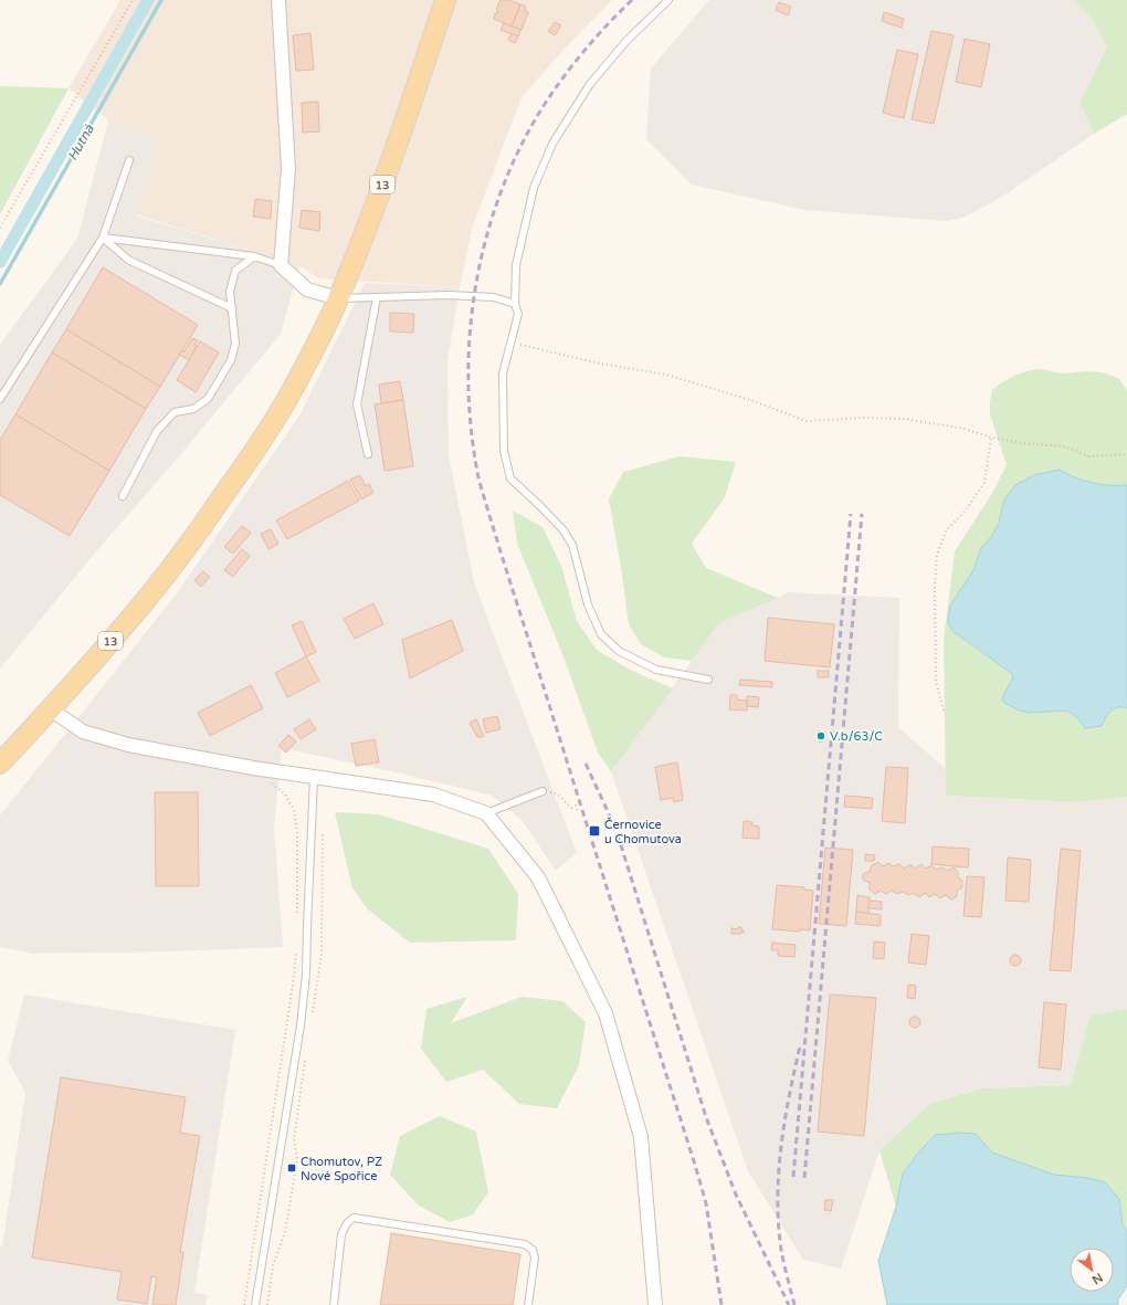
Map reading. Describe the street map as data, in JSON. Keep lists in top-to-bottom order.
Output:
{
  "streets": {
    "main road": ["13"]
  },
  "water": ["Hutná"],
  "places": {
    "other": ["V.b/63/C"],
    "transit": ["Černovice u Chomutova", "Chomutov, PZ Nové Spořice"]
  },
  "north": "bottom right"
}
